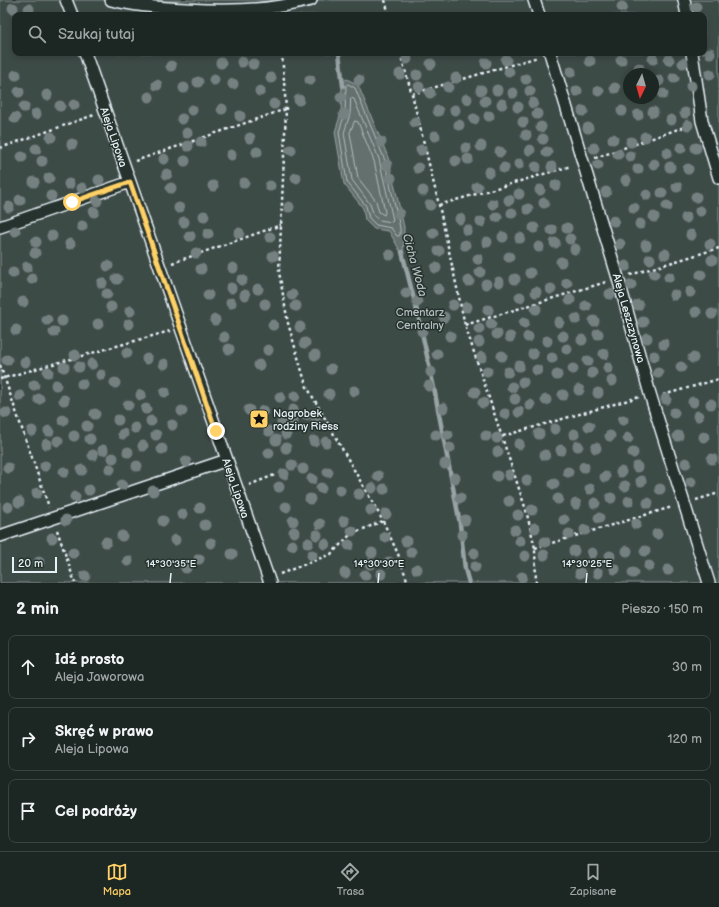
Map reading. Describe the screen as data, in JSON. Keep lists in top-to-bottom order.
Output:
{
  "streets": {
    "street": ["Aleja Lipowa", "Aleja Leszczynowa"]
  },
  "water": ["Cicha Woda"],
  "parks": ["Cmentarz Centralny"],
  "places": {
    "place": ["Nagrobek rodziny Riess"]
  },
  "scale_bar": "20 m",
  "north": "bottom",
  "page": {
    "search": "Szukaj tutaj",
    "scale": "20 m",
    "heading": ["2 min", "Pieszo · 150 m"],
    "list": [
      ["Idź prosto", "Aleja Jaworowa", "30 m"],
      ["Skręć w prawo", "Aleja Lipowa", "120 m"],
      "Cel podróży"
    ],
    "nav": ["Mapa", "Trasa", "Zapisane"]
  },
  "coordinates": ["14°30'35\"E", "14°30'30\"E", "14°30'25\"E"]
}
